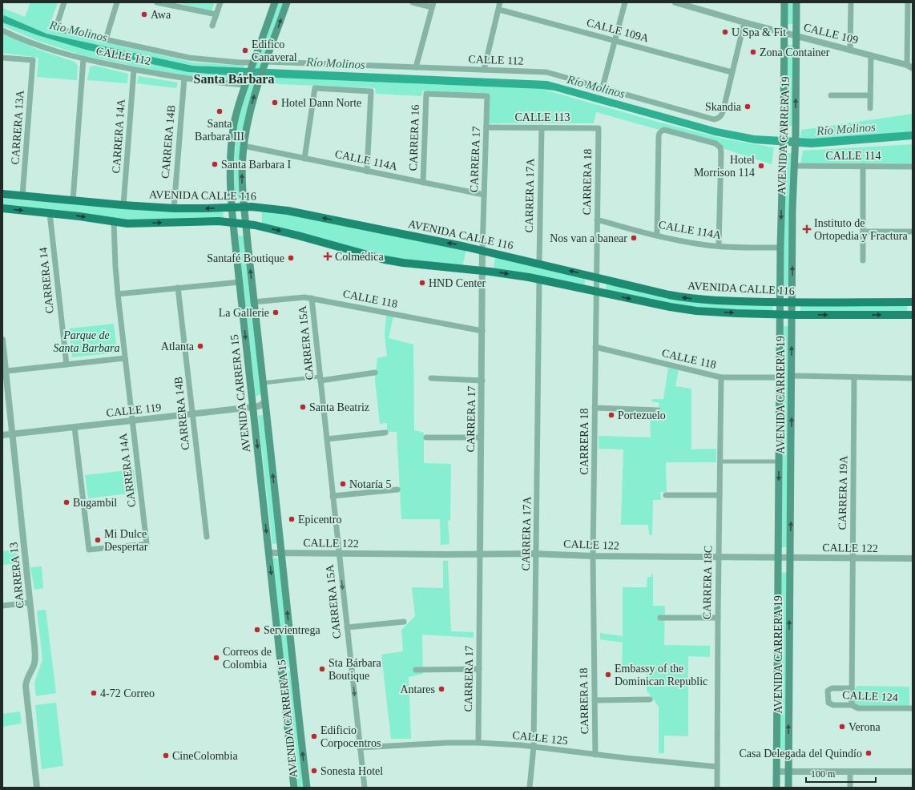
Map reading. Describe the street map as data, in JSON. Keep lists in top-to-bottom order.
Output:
{
  "streets": {
    "main road": ["AVENIDA CARRERA 19", "AVENIDA CALLE 116", "AVENIDA CARRERA 15"],
    "street": [
      "CALLE 109A",
      "CALLE 109",
      "CALLE 112",
      "CALLE 113",
      "CARRERA 13A",
      "CARRERA 14A",
      "CARRERA 16",
      "CARRERA 14B",
      "CALLE 114",
      "CARRERA 17",
      "CALLE 114A",
      "CARRERA 18",
      "CARRERA 17A",
      "CARRERA 14",
      "CALLE 118",
      "CARRERA 15A",
      "CALLE 119",
      "CARRERA 19A",
      "CALLE 122",
      "CARRERA 13",
      "CARRERA 18C",
      "CALLE 124",
      "CALLE 125"
    ]
  },
  "crossings": [
    ["CALLE 109A", "CALLE 112"],
    ["CALLE 109", "AVENIDA CARRERA 19"],
    ["CALLE 112", "CARRERA 14A"],
    ["CALLE 112", "CARRERA 14B"],
    ["CALLE 112", "AVENIDA CARRERA 15"],
    ["CALLE 113", "CARRERA 17"],
    ["CALLE 113", "CARRERA 18"],
    ["CALLE 113", "CARRERA 17A"],
    ["CARRERA 13A", "AVENIDA CALLE 116"],
    ["AVENIDA CARRERA 19", "CALLE 114"],
    ["AVENIDA CARRERA 19", "CALLE 114A"],
    ["AVENIDA CARRERA 19", "AVENIDA CALLE 116"],
    ["AVENIDA CARRERA 19", "CALLE 118"],
    ["AVENIDA CARRERA 19", "CALLE 122"],
    ["CARRERA 14A", "AVENIDA CALLE 116"],
    ["CARRERA 14A", "CALLE 119"],
    ["CARRERA 16", "CARRERA 17"],
    ["CARRERA 16", "CALLE 114A"],
    ["CARRERA 14B", "AVENIDA CALLE 116"],
    ["CARRERA 14B", "CALLE 119"],
    ["CARRERA 17", "CALLE 114A"],
    ["CARRERA 17", "AVENIDA CALLE 116"],
    ["CARRERA 17", "CALLE 118"],
    ["CARRERA 17", "CALLE 122"],
    ["CARRERA 17", "CALLE 125"],
    ["CALLE 114A", "CARRERA 18"],
    ["CALLE 114A", "AVENIDA CARRERA 15"],
    ["CARRERA 18", "AVENIDA CALLE 116"],
    ["CARRERA 18", "CALLE 118"],
    ["CARRERA 18", "CALLE 122"],
    ["CARRERA 18", "CALLE 125"],
    ["AVENIDA CALLE 116", "CARRERA 17A"],
    ["AVENIDA CALLE 116", "CARRERA 14"],
    ["AVENIDA CALLE 116", "AVENIDA CARRERA 15"],
    ["CARRERA 17A", "CALLE 122"],
    ["CARRERA 17A", "CALLE 125"],
    ["CALLE 118", "CARRERA 15A"],
    ["CALLE 118", "AVENIDA CARRERA 15"],
    ["CALLE 118", "CARRERA 18C"],
    ["CARRERA 15A", "CALLE 122"],
    ["CARRERA 15A", "CALLE 125"],
    ["AVENIDA CARRERA 15", "CALLE 119"],
    ["AVENIDA CARRERA 15", "CALLE 122"],
    ["CALLE 119", "CARRERA 13"],
    ["CARRERA 19A", "CALLE 122"],
    ["CARRERA 19A", "CALLE 124"],
    ["CALLE 122", "CARRERA 18C"],
    ["CARRERA 18C", "CALLE 125"]
  ],
  "one_way": ["CARRERA 15A"],
  "districts": ["Santa Bárbara"],
  "water": ["Río Molinos"],
  "parks": ["Parque de Santa Barbara"],
  "places": {
    "other": [
      "Awa",
      "U Spa & Fit",
      "Edifico Canaveral",
      "Zona Container",
      "Hotel Dann Norte",
      "Skandia",
      "Santa Barbara III",
      "Santa Barbara I",
      "Hotel Morrison 114",
      "Nos van a banear",
      "Santafé Boutique",
      "HND Center",
      "La Gallerie",
      "Atlanta",
      "Santa Beatriz",
      "Portezuelo",
      "Notaría 5",
      "Bugambil",
      "Epicentro",
      "Mi Dulce Despertar",
      "Servientrega",
      "Correos de Colombia",
      "Sta Bárbara Boutique",
      "Embassy of the Dominican Republic",
      "Antares",
      "4-72 Correo",
      "Verona",
      "Edificio Corpocentros",
      "Casa Delegada del Quindío",
      "CineColombia",
      "Sonesta Hotel"
    ],
    "health": ["Instituto de Ortopedia y Fractura", "Colmédica"]
  },
  "scale_bar": "100 m"
}
